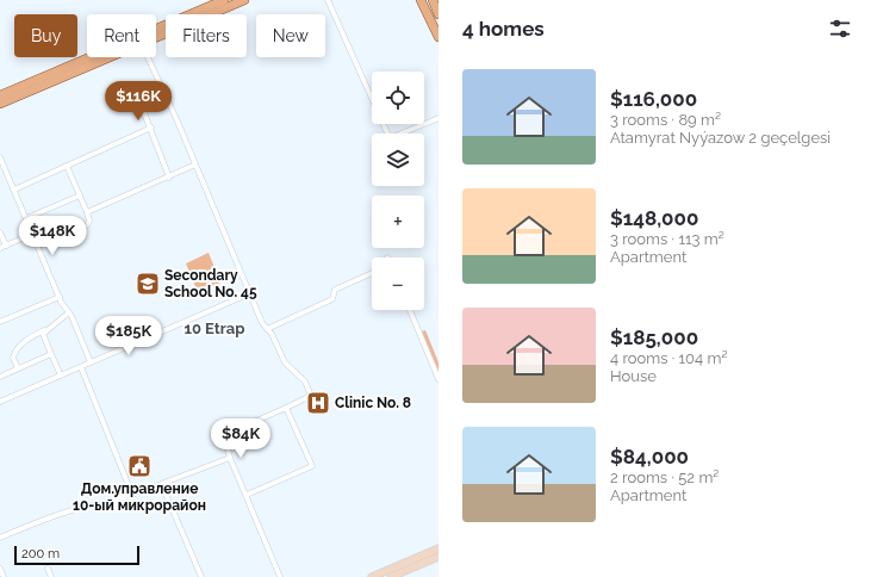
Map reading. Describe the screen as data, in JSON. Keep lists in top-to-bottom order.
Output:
{
  "districts": ["10 Etrap"],
  "places": {
    "school or university": ["Secondary School No. 45"],
    "hospital": ["Clinic No. 8"],
    "public building": ["Дом.управление 10-ый микрорайон"]
  },
  "scale_bar": "200 m",
  "page": {
    "heading": "4 homes",
    "chip": [
      "Buy",
      "Rent",
      "Filters",
      "New"
    ],
    "list": [
      {
        "name": "$116,000",
        "note": "3 rooms · 89 m² · Atamyrat Nyýazow 2 geçelgesi"
      },
      {
        "name": "$148,000",
        "note": "3 rooms · 113 m² · Apartment"
      },
      {
        "name": "$185,000",
        "note": "4 rooms · 104 m² · House"
      },
      {
        "name": "$84,000",
        "note": "2 rooms · 52 m² · Apartment"
      }
    ],
    "map_buttons": ["+", "−"],
    "price": [
      "$116K",
      "$148K",
      "$185K",
      "$84K"
    ],
    "scale": "200 m"
  }
}
